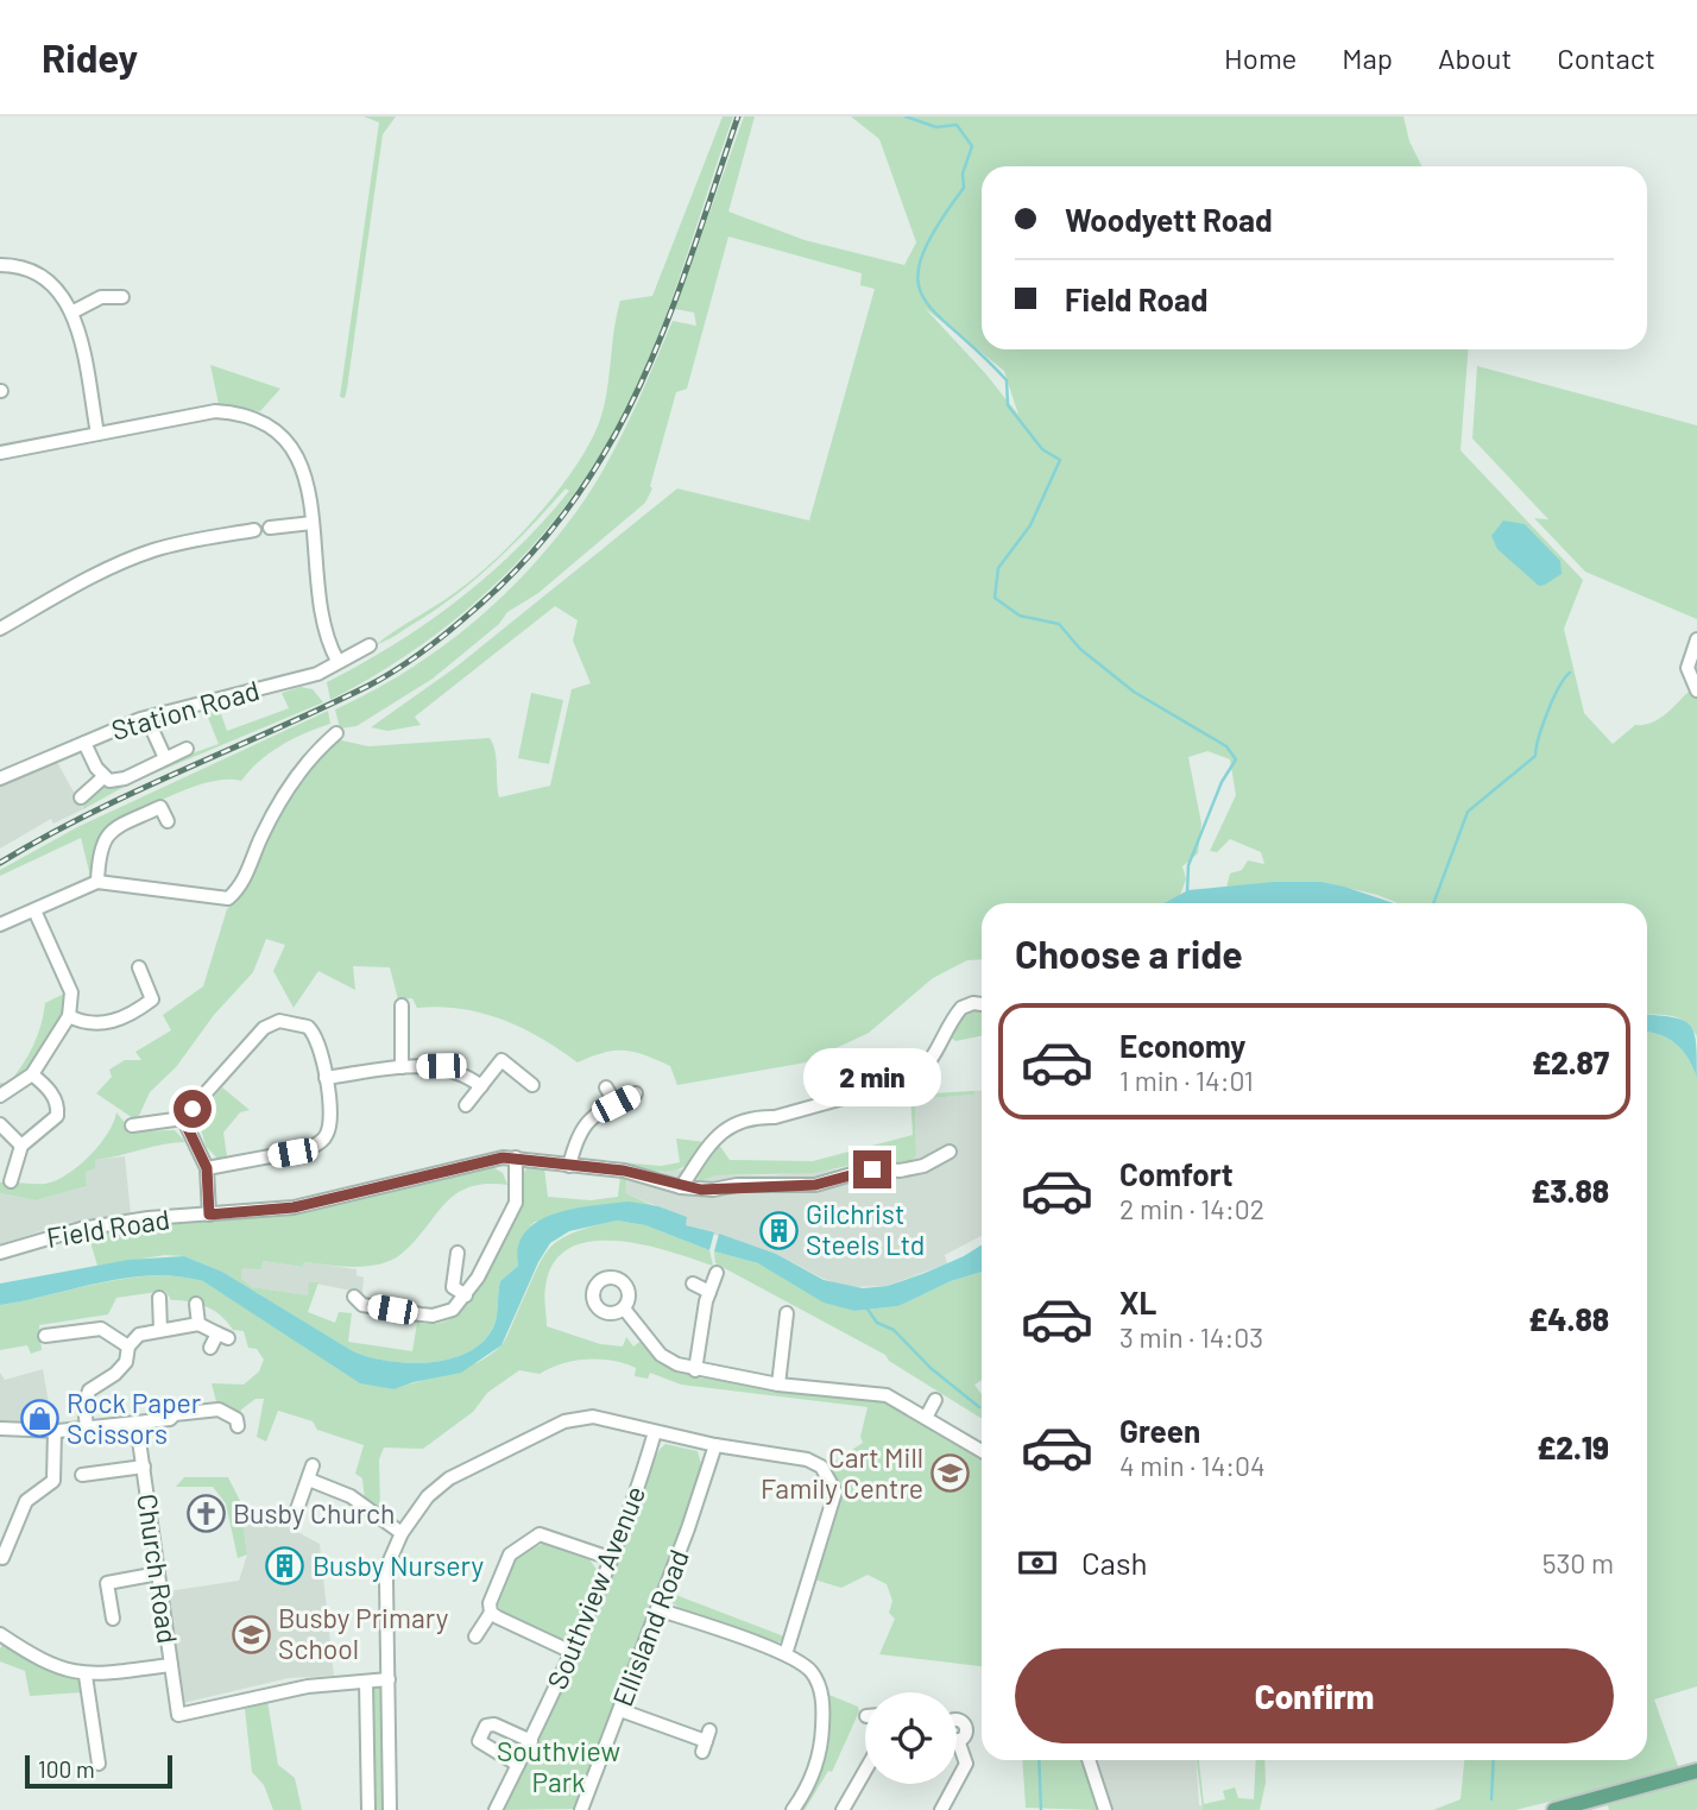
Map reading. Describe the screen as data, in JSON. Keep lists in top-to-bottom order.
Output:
{
  "streets": {
    "street": [
      "Station Road",
      "Field Road",
      "Church Road",
      "Southview Avenue",
      "Ellisland Road"
    ]
  },
  "parks": ["Southview Park"],
  "places": {
    "building": ["Gilchrist Steels Ltd", "Busby Nursery"],
    "shop": ["Rock Paper Scissors"],
    "school or university": ["Cart Mill Family Centre", "Busby Primary School"],
    "church": ["Busby Church"]
  },
  "scale_bar": "100 m",
  "page": {
    "header": "Ridey",
    "nav": [
      "Home",
      "Map",
      "About",
      "Contact"
    ],
    "banner": ["Woodyett Road", "Field Road"],
    "heading": "Choose a ride",
    "list": [
      {
        "name": "Economy",
        "note": "1 min · 14:01",
        "value": "£2.87"
      },
      {
        "name": "Comfort",
        "note": "2 min · 14:02",
        "value": "£3.88"
      },
      {
        "name": "XL",
        "note": "3 min · 14:03",
        "value": "£4.88"
      },
      {
        "name": "Green",
        "note": "4 min · 14:04",
        "value": "£2.19"
      }
    ],
    "bubble": "2 min",
    "pay": ["Cash", "530 m"],
    "buttons": "Confirm",
    "scale": "100 m"
  }
}
